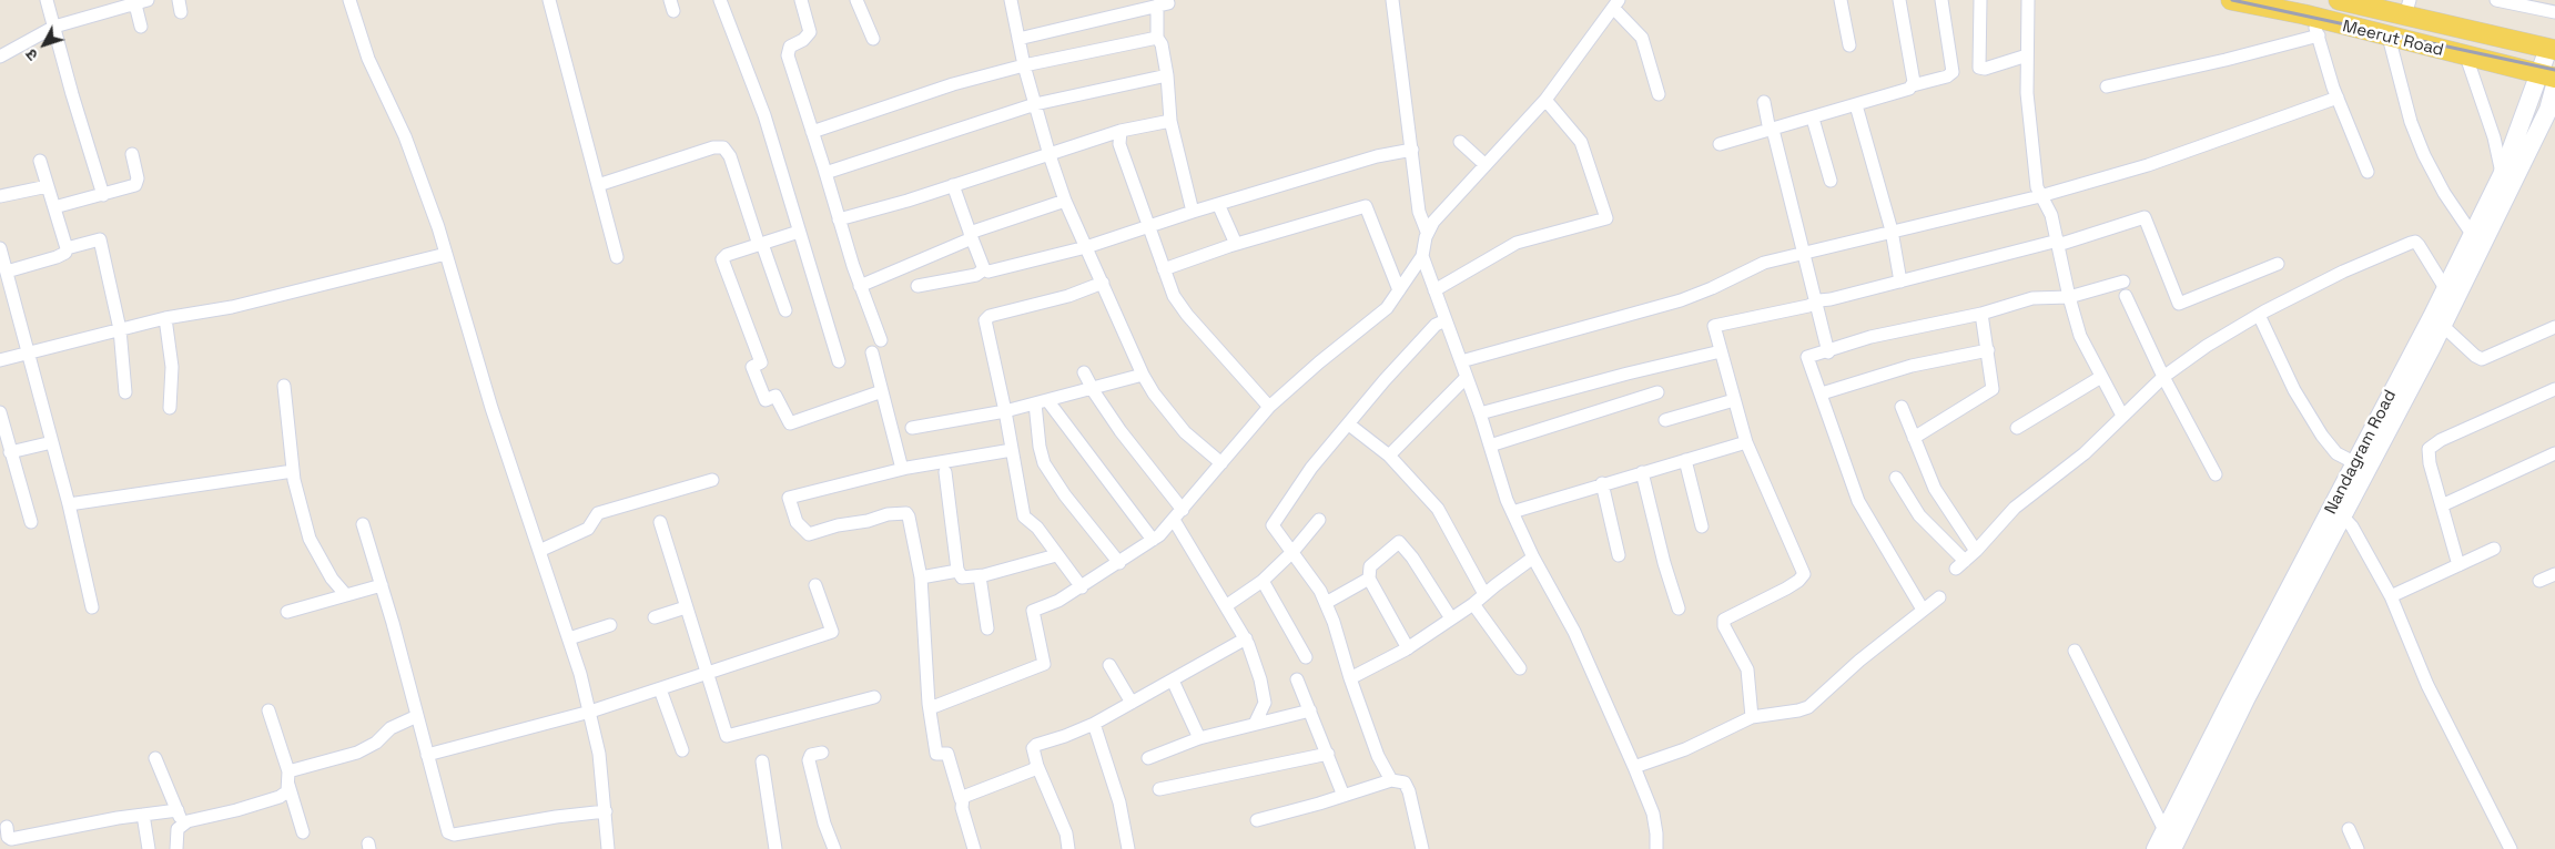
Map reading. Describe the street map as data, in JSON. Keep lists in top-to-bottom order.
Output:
{
  "streets": {
    "main road": ["Meerut Road"],
    "street": ["Nandagram Road"]
  },
  "crossings": [
    ["Meerut Road", "Nandagram Road"]
  ],
  "north": "bottom left"
}
